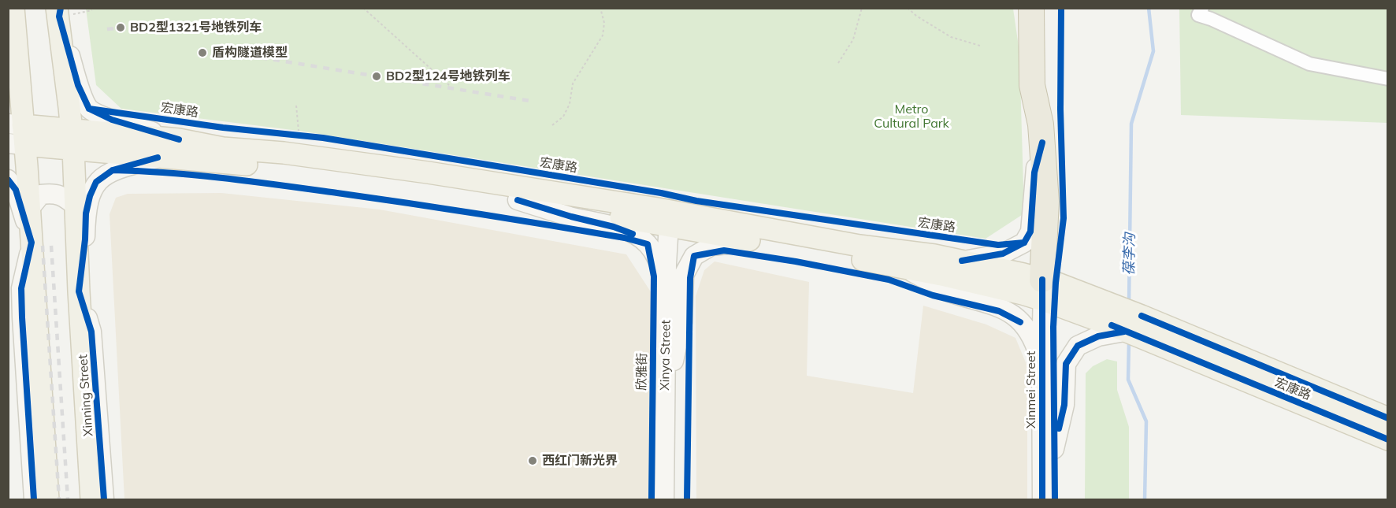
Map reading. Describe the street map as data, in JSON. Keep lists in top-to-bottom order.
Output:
{
  "streets": {
    "main road": ["宏康路", "Xinning Street"],
    "street": ["Xinya Street", "Xinmei Street"],
    "cycle path": ["欣雅街"]
  },
  "crossings": [
    ["宏康路", "Xinya Street"],
    ["宏康路", "Xinmei Street"],
    ["宏康路", "Xinning Street"]
  ],
  "water": ["葆李沟"],
  "parks": ["Metro Cultural Park"],
  "places": [
    "BD2型1321号地铁列车",
    "盾构隧道模型",
    "BD2型124号地铁列车",
    "西红门新光界"
  ]
}
